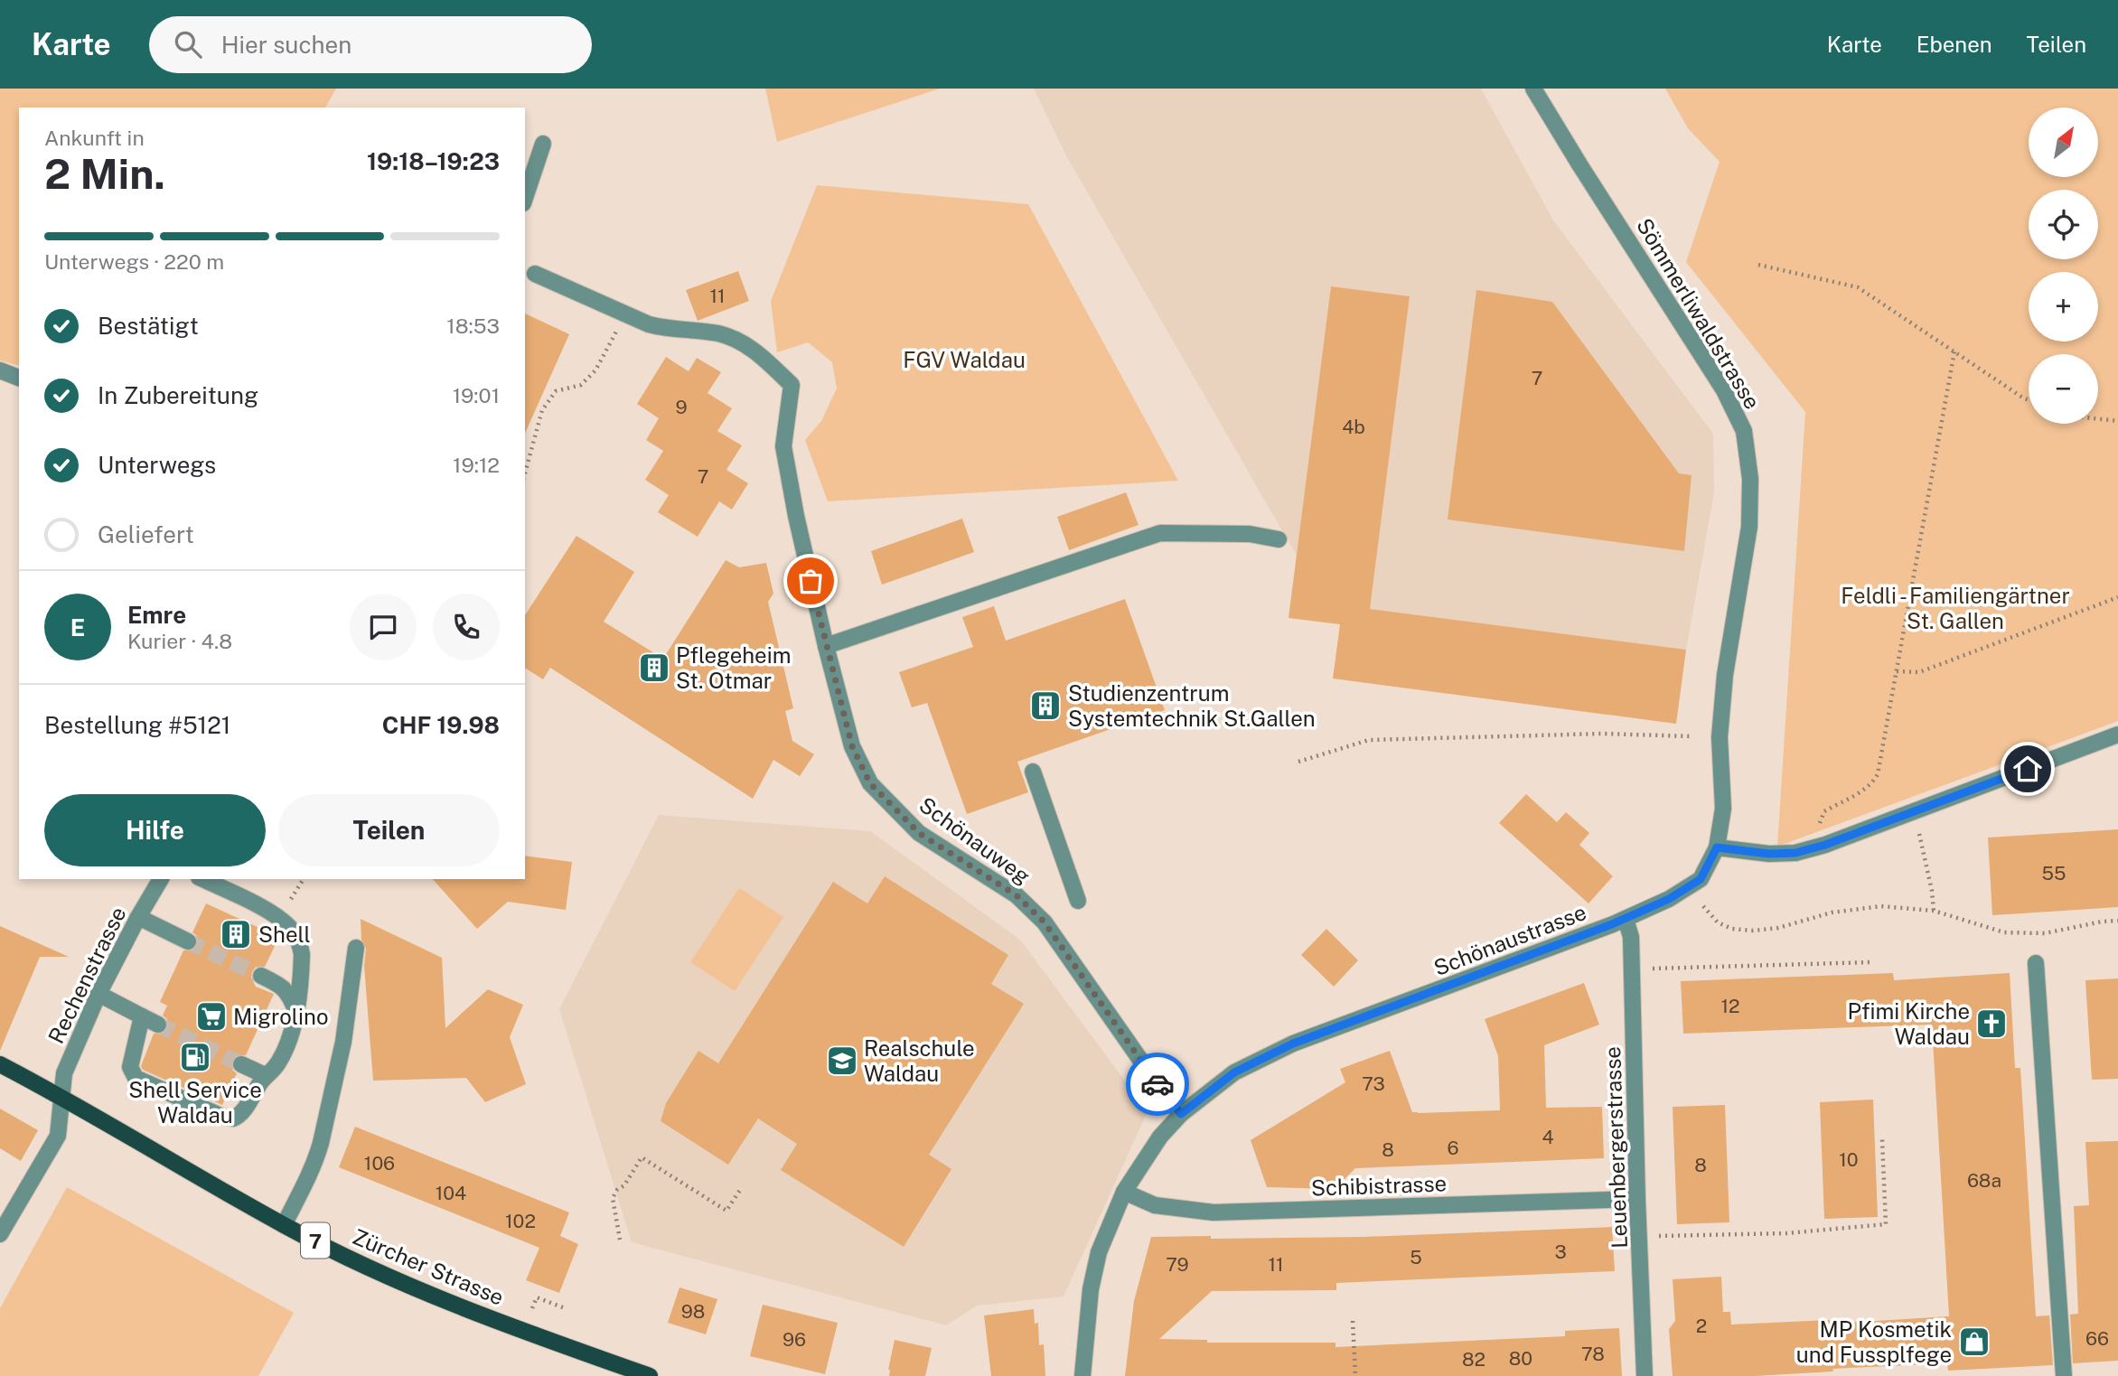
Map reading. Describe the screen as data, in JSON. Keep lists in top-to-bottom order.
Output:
{
  "streets": {
    "main road": ["7", "Zürcher Strasse"],
    "street": [
      "Sömmerliwaldstrasse",
      "Schönauweg",
      "Schönaustrasse",
      "Rechenstrasse",
      "Leuenbergerstrasse",
      "Schibistrasse"
    ]
  },
  "crossings": [
    ["Sömmerliwaldstrasse", "Schönaustrasse"],
    ["Schönauweg", "Schönaustrasse"],
    ["Schönaustrasse", "Leuenbergerstrasse"],
    ["Schönaustrasse", "Schibistrasse"],
    ["Rechenstrasse", "Zürcher Strasse"],
    ["Leuenbergerstrasse", "Schibistrasse"]
  ],
  "parks": ["FGV Waldau", "Feldli - Familiengärtner St. Gallen"],
  "places": {
    "building": ["Pflegeheim St. Otmar", "Studienzentrum Systemtechnik St.Gallen", "Shell"],
    "supermarket": ["Migrolino"],
    "church": ["Pfimi Kirche Waldau"],
    "fuel station": ["Shell Service Waldau"],
    "school or university": ["Realschule Waldau"],
    "shop": ["MP Kosmetik und Fussplfege"]
  },
  "house_numbers": [
    "11",
    "7",
    "9",
    "4b",
    "7",
    "55",
    "12",
    "73",
    "4",
    "6",
    "8",
    "10",
    "106",
    "8",
    "68a",
    "104",
    "102",
    "3",
    "5",
    "79",
    "11",
    "98",
    "2",
    "66",
    "96",
    "78",
    "80",
    "82"
  ],
  "north": "top right",
  "page": {
    "header": "Karte",
    "search": "Hier suchen",
    "nav": ["Karte", "Ebenen", "Teilen"],
    "map_buttons": ["+", "−"],
    "heading": ["2 Min.", "Ankunft in", "19:18–19:23"],
    "panel": [
      "Emre",
      "Kurier · 4.8",
      "Bestellung #5121",
      "CHF 19.98"
    ],
    "bar": "Unterwegs · 220 m",
    "list": [
      ["Bestätigt", "18:53"],
      ["In Zubereitung", "19:01"],
      ["Unterwegs", "19:12"],
      "Geliefert"
    ],
    "round": "E",
    "buttons": ["Hilfe", "Teilen"]
  }
}
